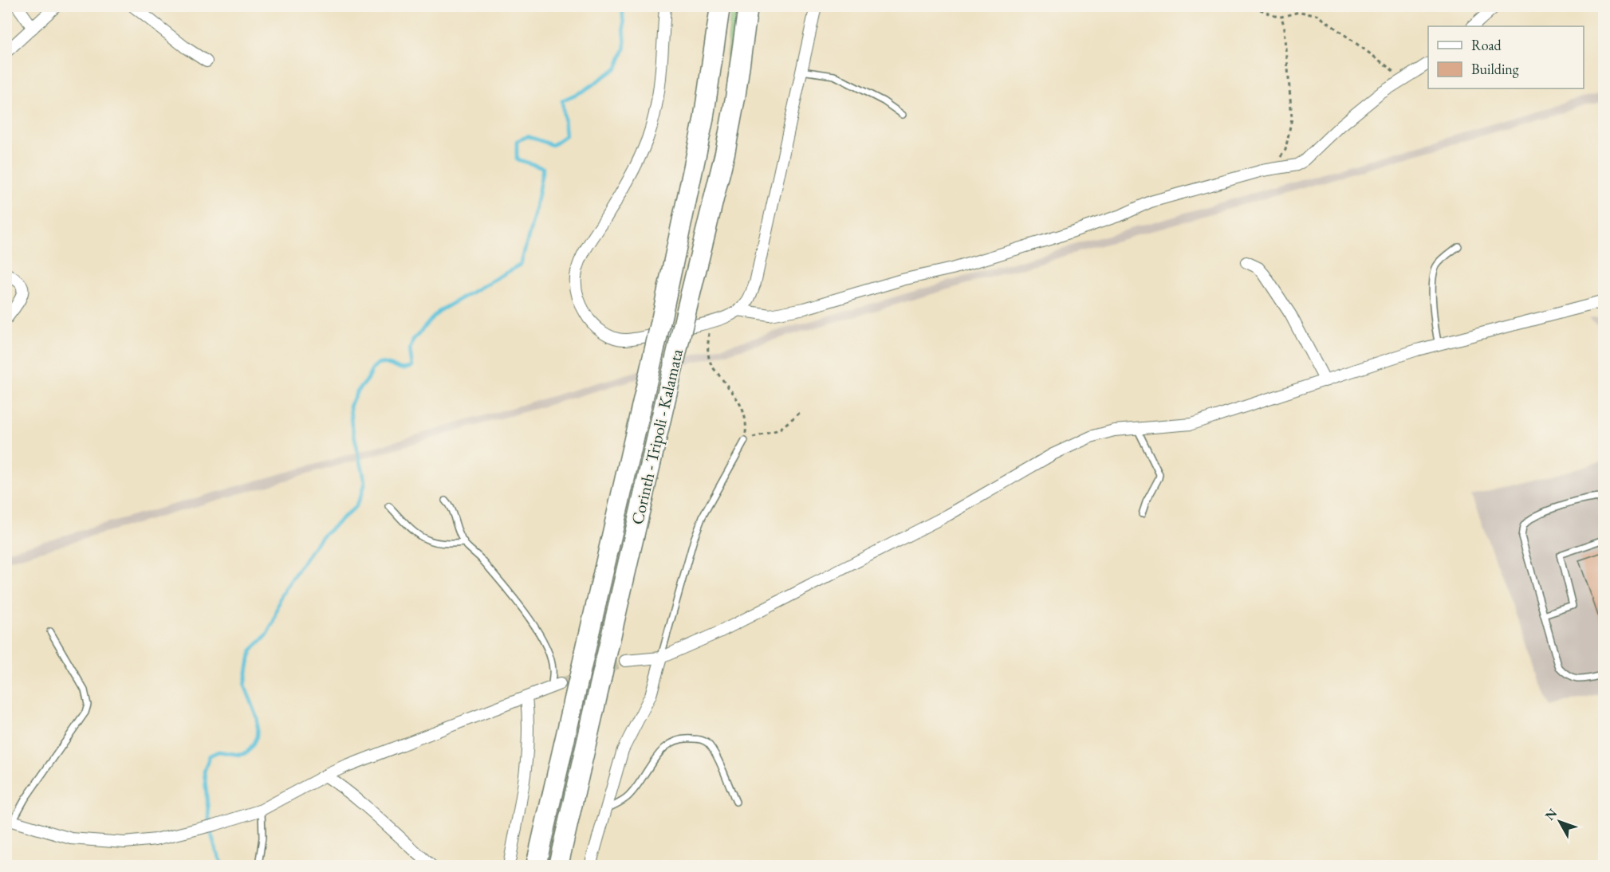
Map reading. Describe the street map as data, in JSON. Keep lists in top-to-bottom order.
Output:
{
  "streets": {
    "highway": ["Corinth - Tripoli - Kalamata"]
  },
  "legend": ["Road", "Building"],
  "north": "top left"
}
